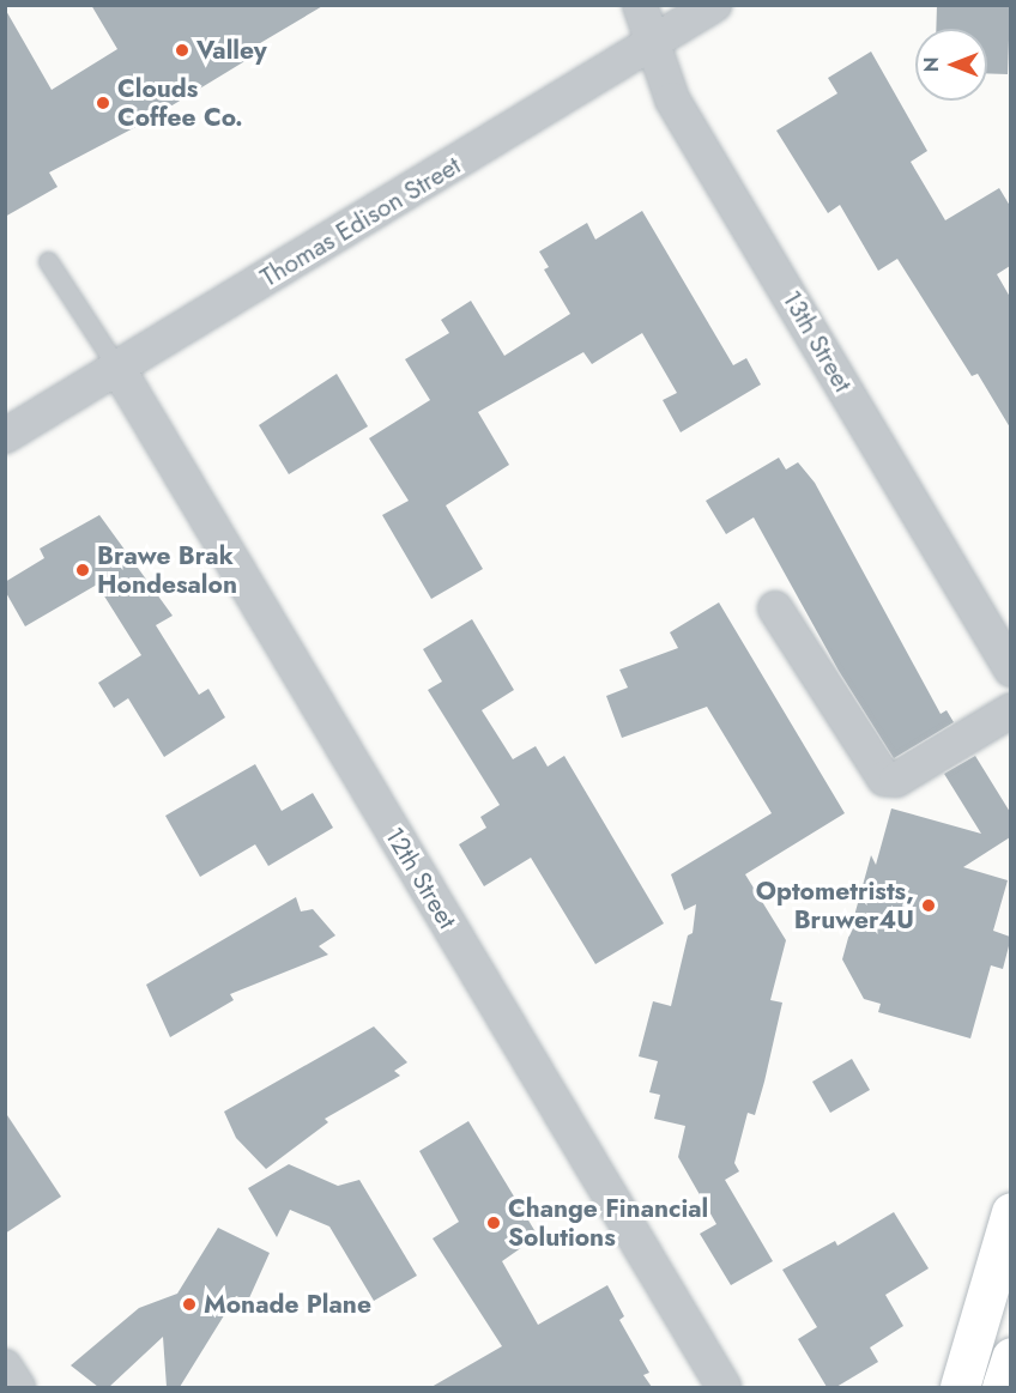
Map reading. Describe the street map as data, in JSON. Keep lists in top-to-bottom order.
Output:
{
  "streets": {
    "street": ["Thomas Edison Street", "13th Street", "12th Street"]
  },
  "crossings": [
    ["Thomas Edison Street", "13th Street"],
    ["Thomas Edison Street", "12th Street"]
  ],
  "places": [
    "Valley",
    "Clouds Coffee Co.",
    "Brawe Brak Hondesalon",
    "Optometrists, Bruwer4U",
    "Change Financial Solutions",
    "Monade Plane"
  ],
  "north": "left"
}
